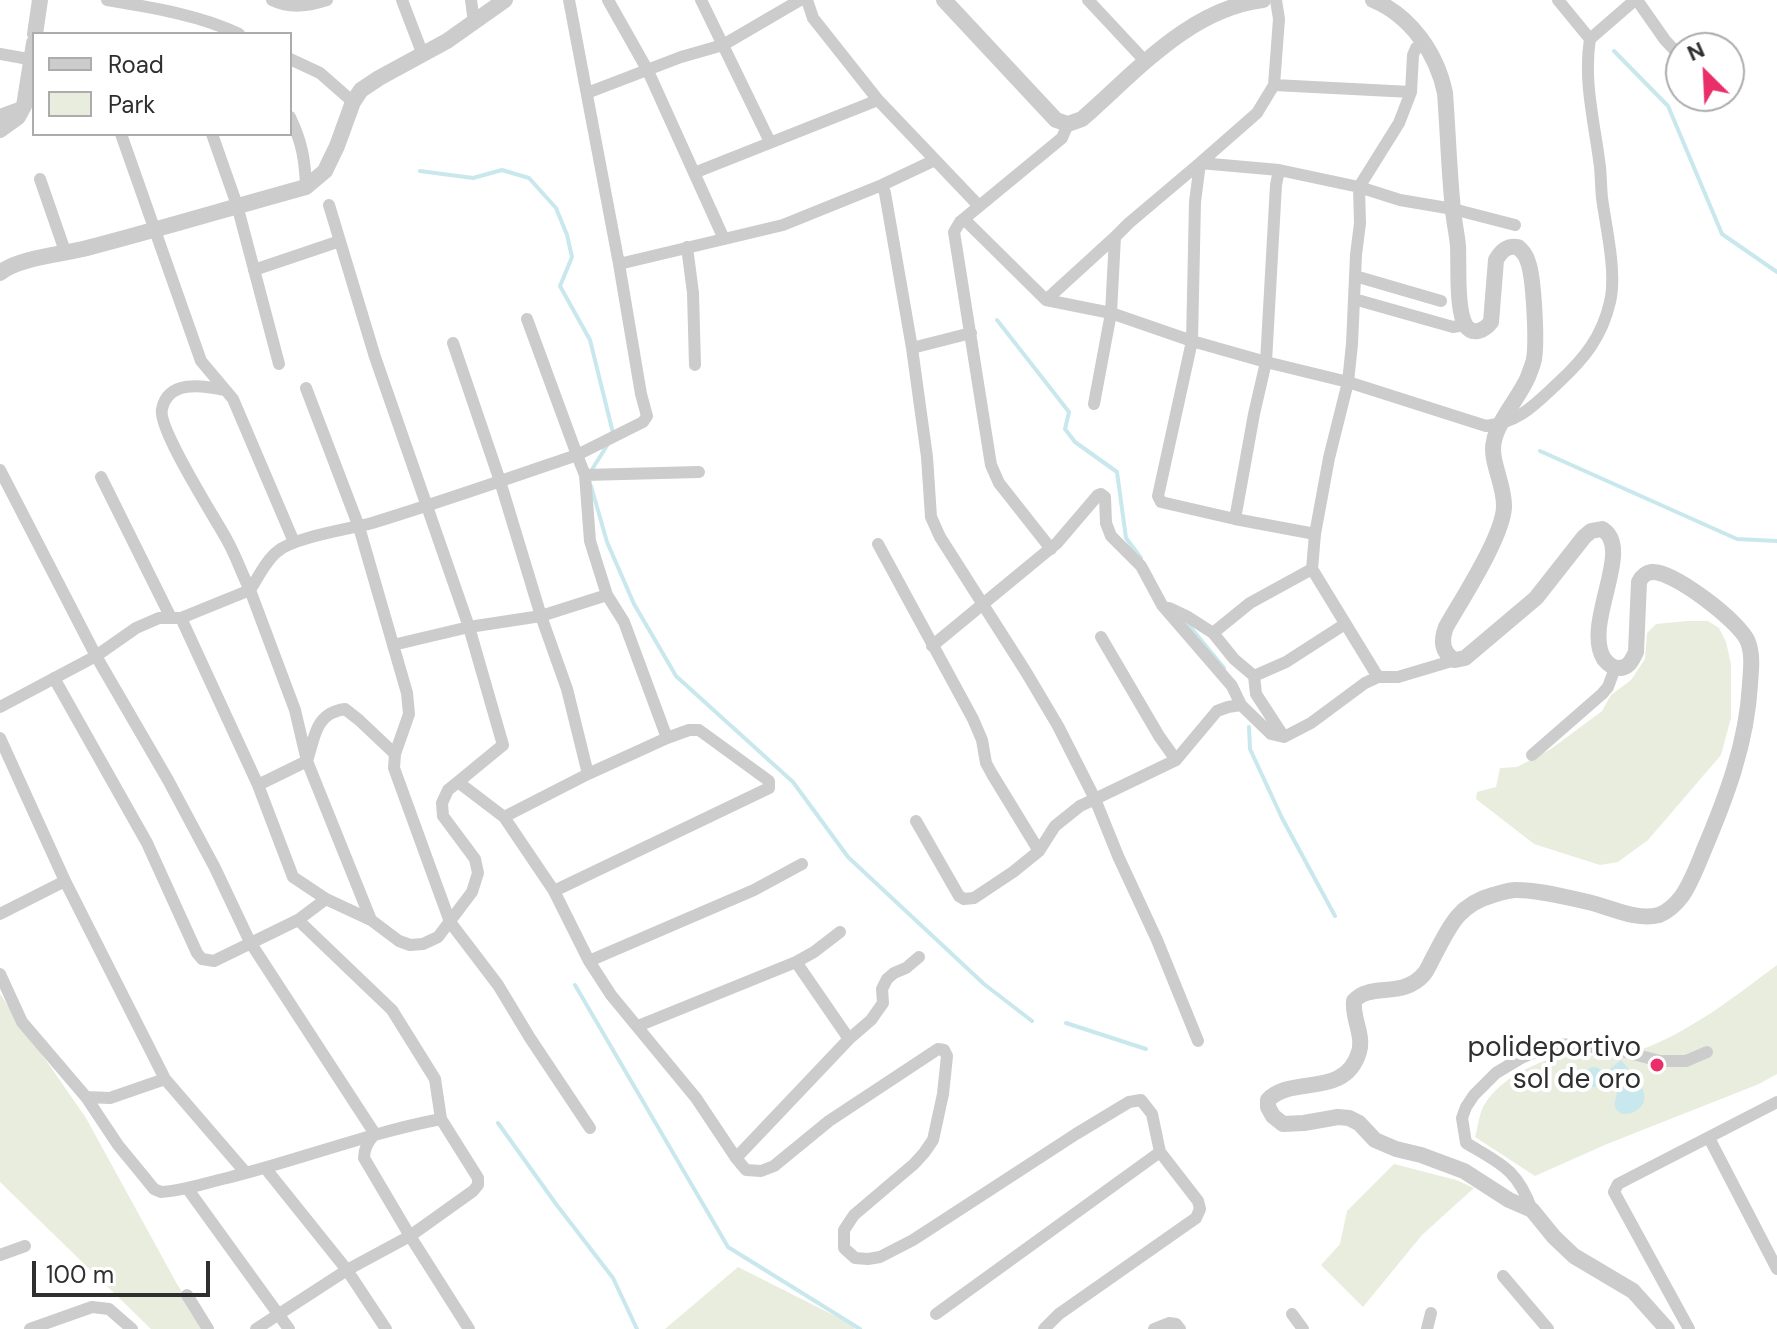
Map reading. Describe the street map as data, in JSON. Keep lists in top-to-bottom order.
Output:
{
  "places": ["polideportivo sol de oro"],
  "legend": ["Road", "Park"],
  "scale_bar": "100 m",
  "north": "top left"
}
